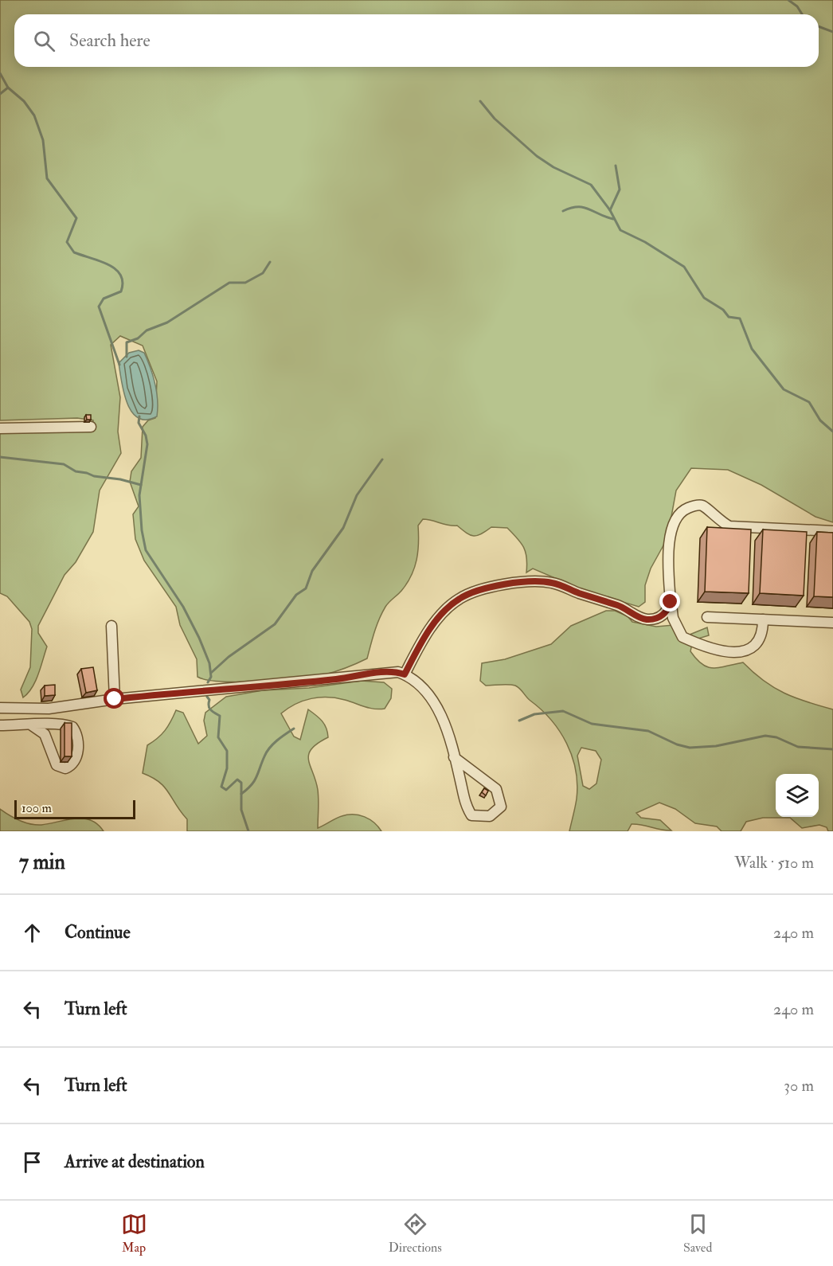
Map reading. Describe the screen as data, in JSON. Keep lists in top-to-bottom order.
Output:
{
  "scale_bar": "100 m",
  "page": {
    "search": "Search here",
    "scale": "100 m",
    "heading": ["7 min", "Walk · 510 m"],
    "list": [
      ["Continue", "240 m"],
      ["Turn left", "240 m"],
      ["Turn left", "30 m"],
      "Arrive at destination"
    ],
    "nav": ["Map", "Directions", "Saved"]
  }
}
